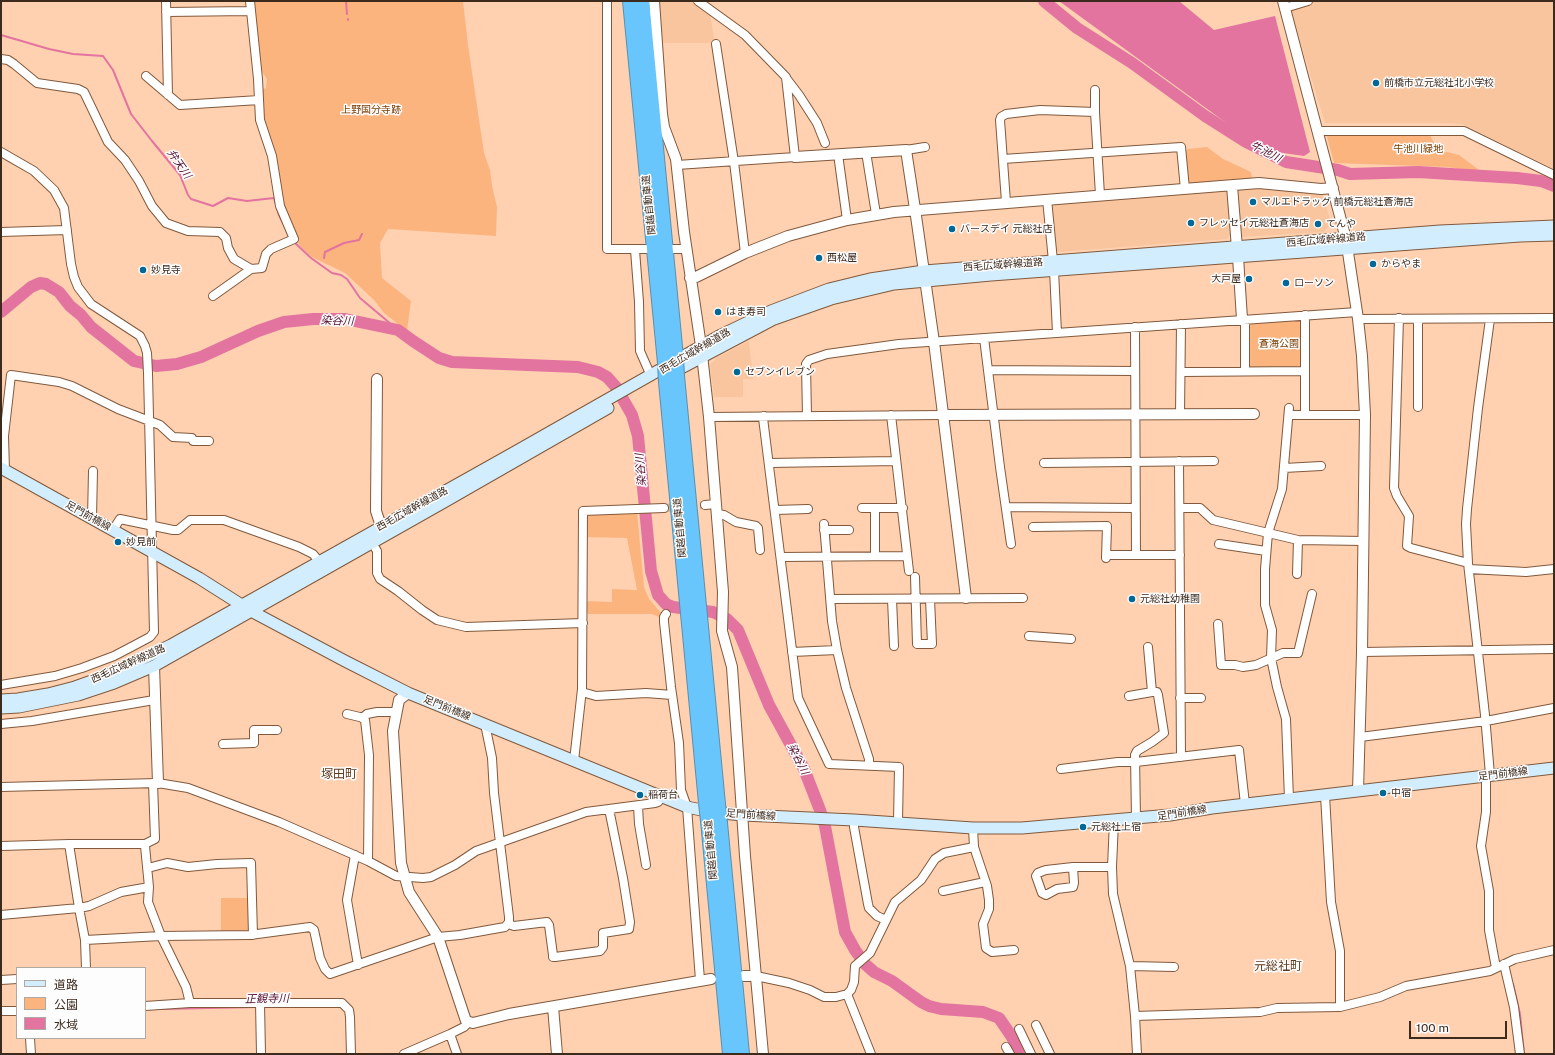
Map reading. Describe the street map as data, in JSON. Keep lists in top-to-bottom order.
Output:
{
  "streets": {
    "highway": ["関越自動車道"],
    "main road": ["西毛広域幹線道路", "足門前橋線"]
  },
  "crossings": [
    ["西毛広域幹線道路", "足門前橋線"]
  ],
  "districts": ["塚田町", "元総社町"],
  "water": [
    "牛池川",
    "弁天川",
    "染谷川",
    "正観寺川"
  ],
  "parks": ["上野国分寺跡", "牛池川緑地", "蒼海公園"],
  "places": [
    "前橋市立元総社北小学校",
    "マルエドラッグ 前橋元総社蒼海店",
    "フレッセイ元総社蒼海店",
    "てんや",
    "バースデイ 元総社店",
    "西松屋",
    "からやま",
    "妙見寺",
    "大戸屋",
    "ローソン",
    "はま寿司",
    "セブンイレブン",
    "妙見前",
    "元総社幼稚園",
    "中宿",
    "稲荷台",
    "元総社上宿"
  ],
  "legend": ["道路", "公園", "水域"],
  "scale_bar": "100 m"
}
